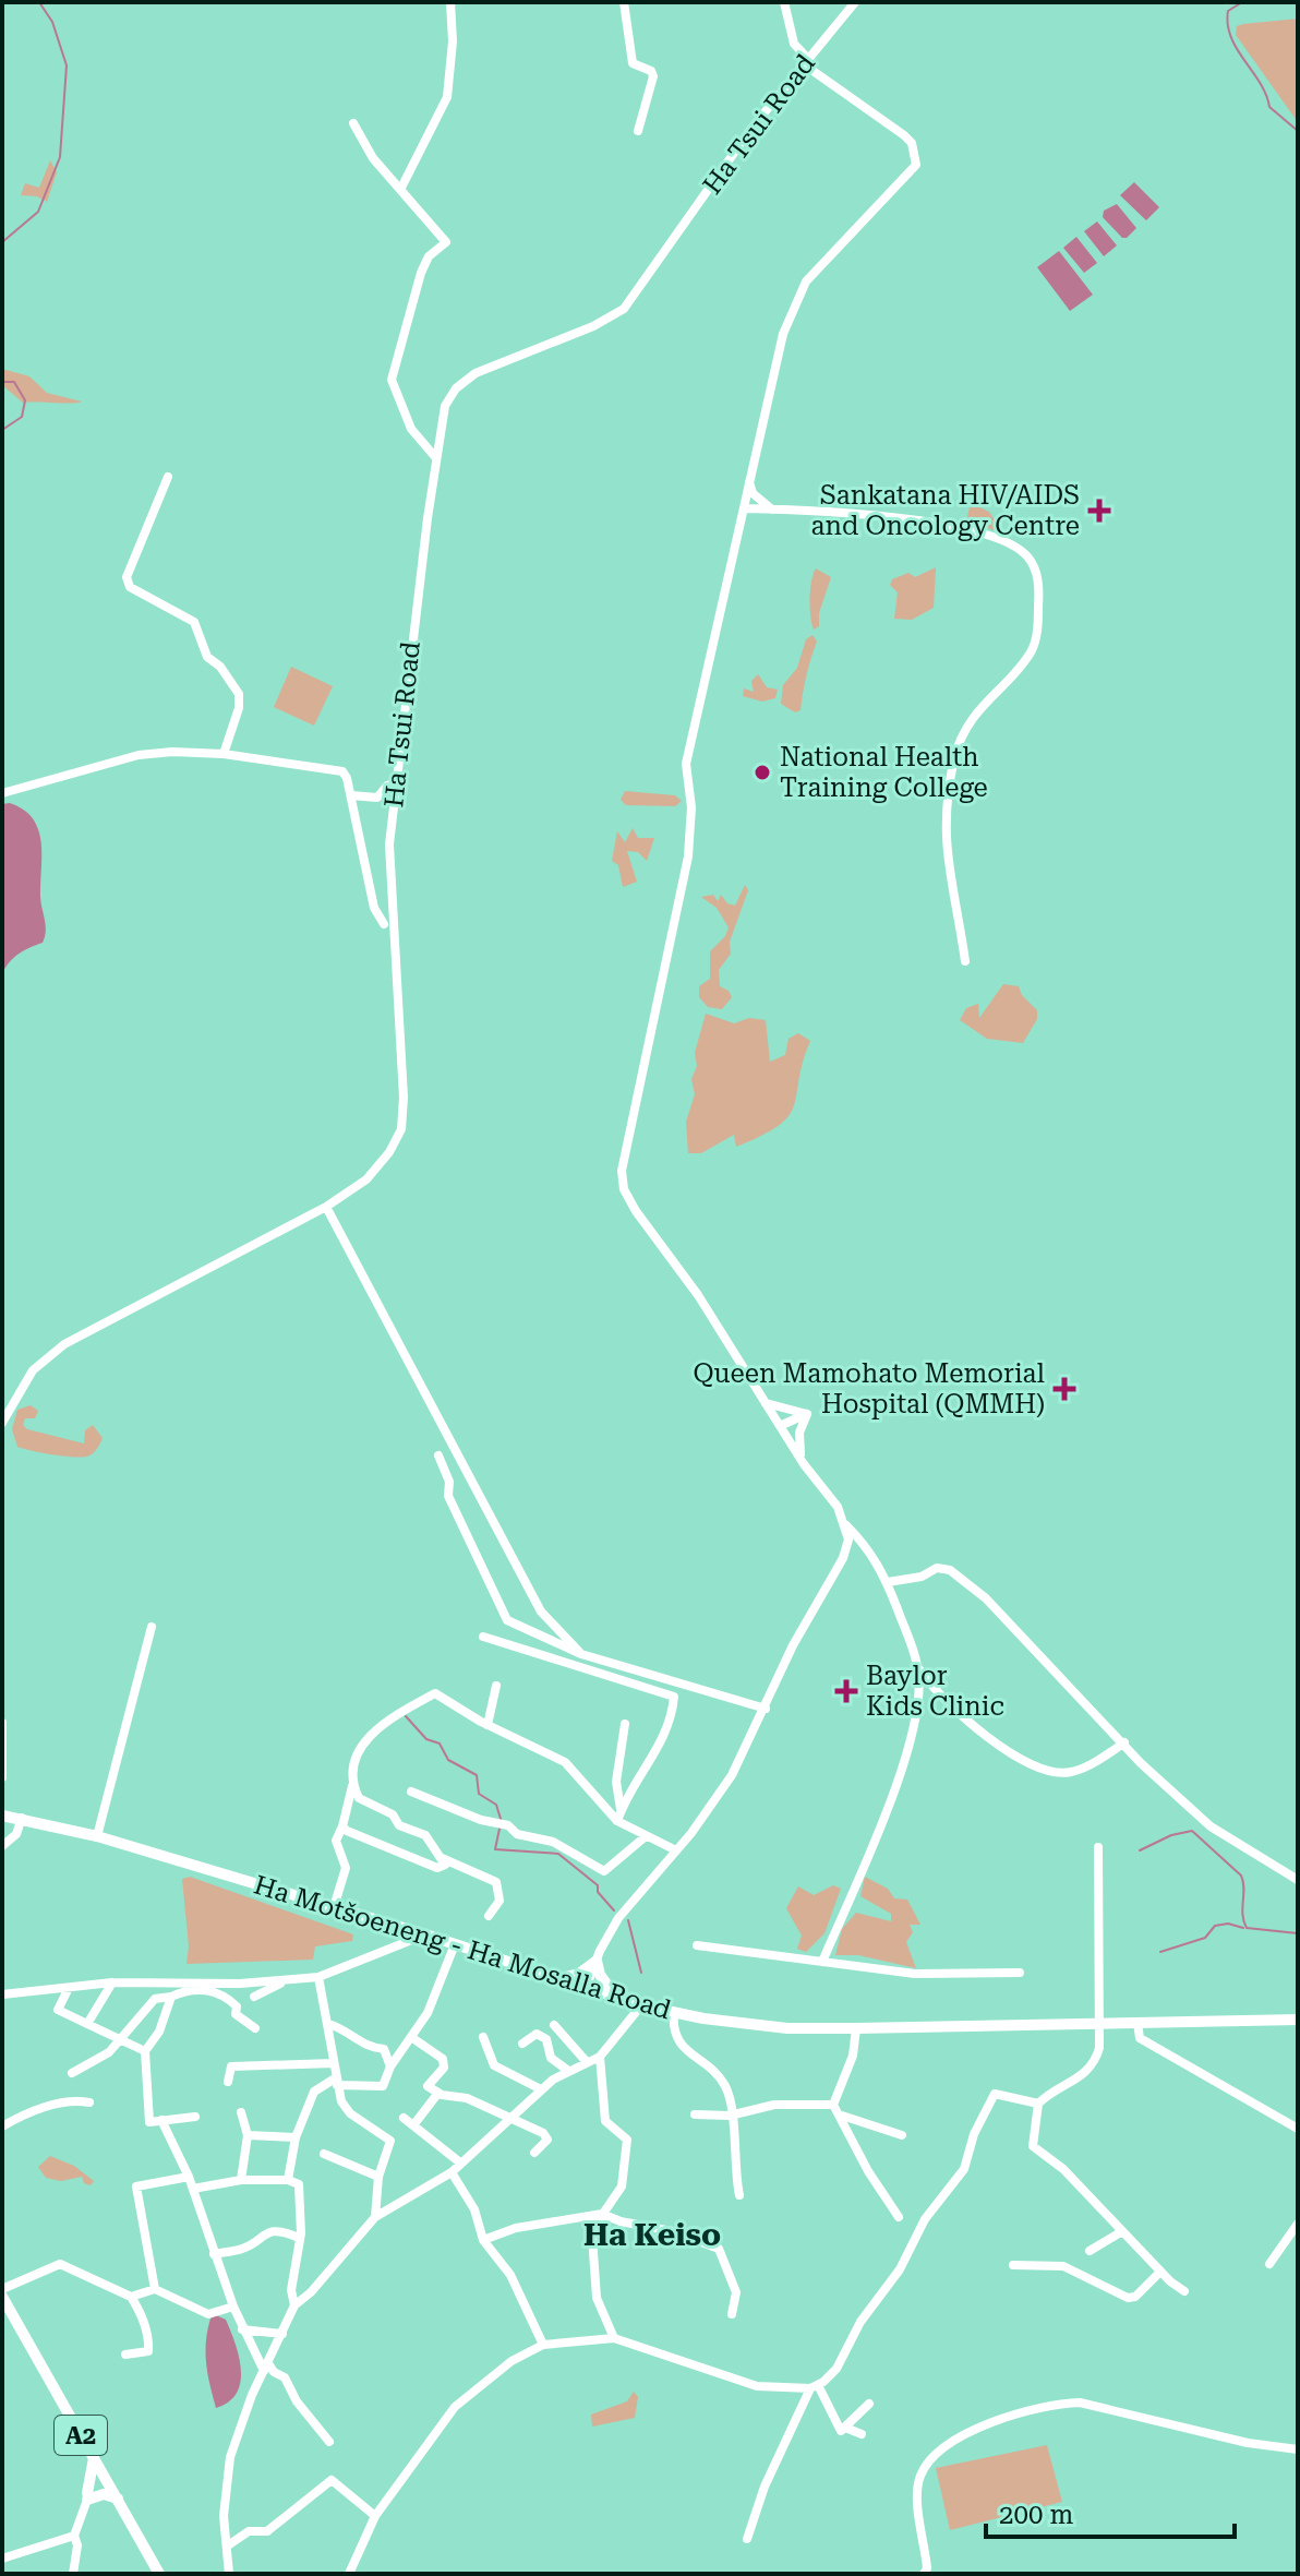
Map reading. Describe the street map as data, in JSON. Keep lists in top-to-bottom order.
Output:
{
  "streets": {
    "main road": ["Ha Motšoeneng - Ha Mosalla Road", "A2"],
    "street": ["Ha Tsui Road"]
  },
  "districts": ["Ha Keiso"],
  "places": {
    "health": ["Sankatana HIV/AIDS and Oncology Centre", "Queen Mamohato Memorial Hospital (QMMH)", "Baylor Kids Clinic"],
    "other": ["National Health Training College"]
  },
  "scale_bar": "200 m"
}
